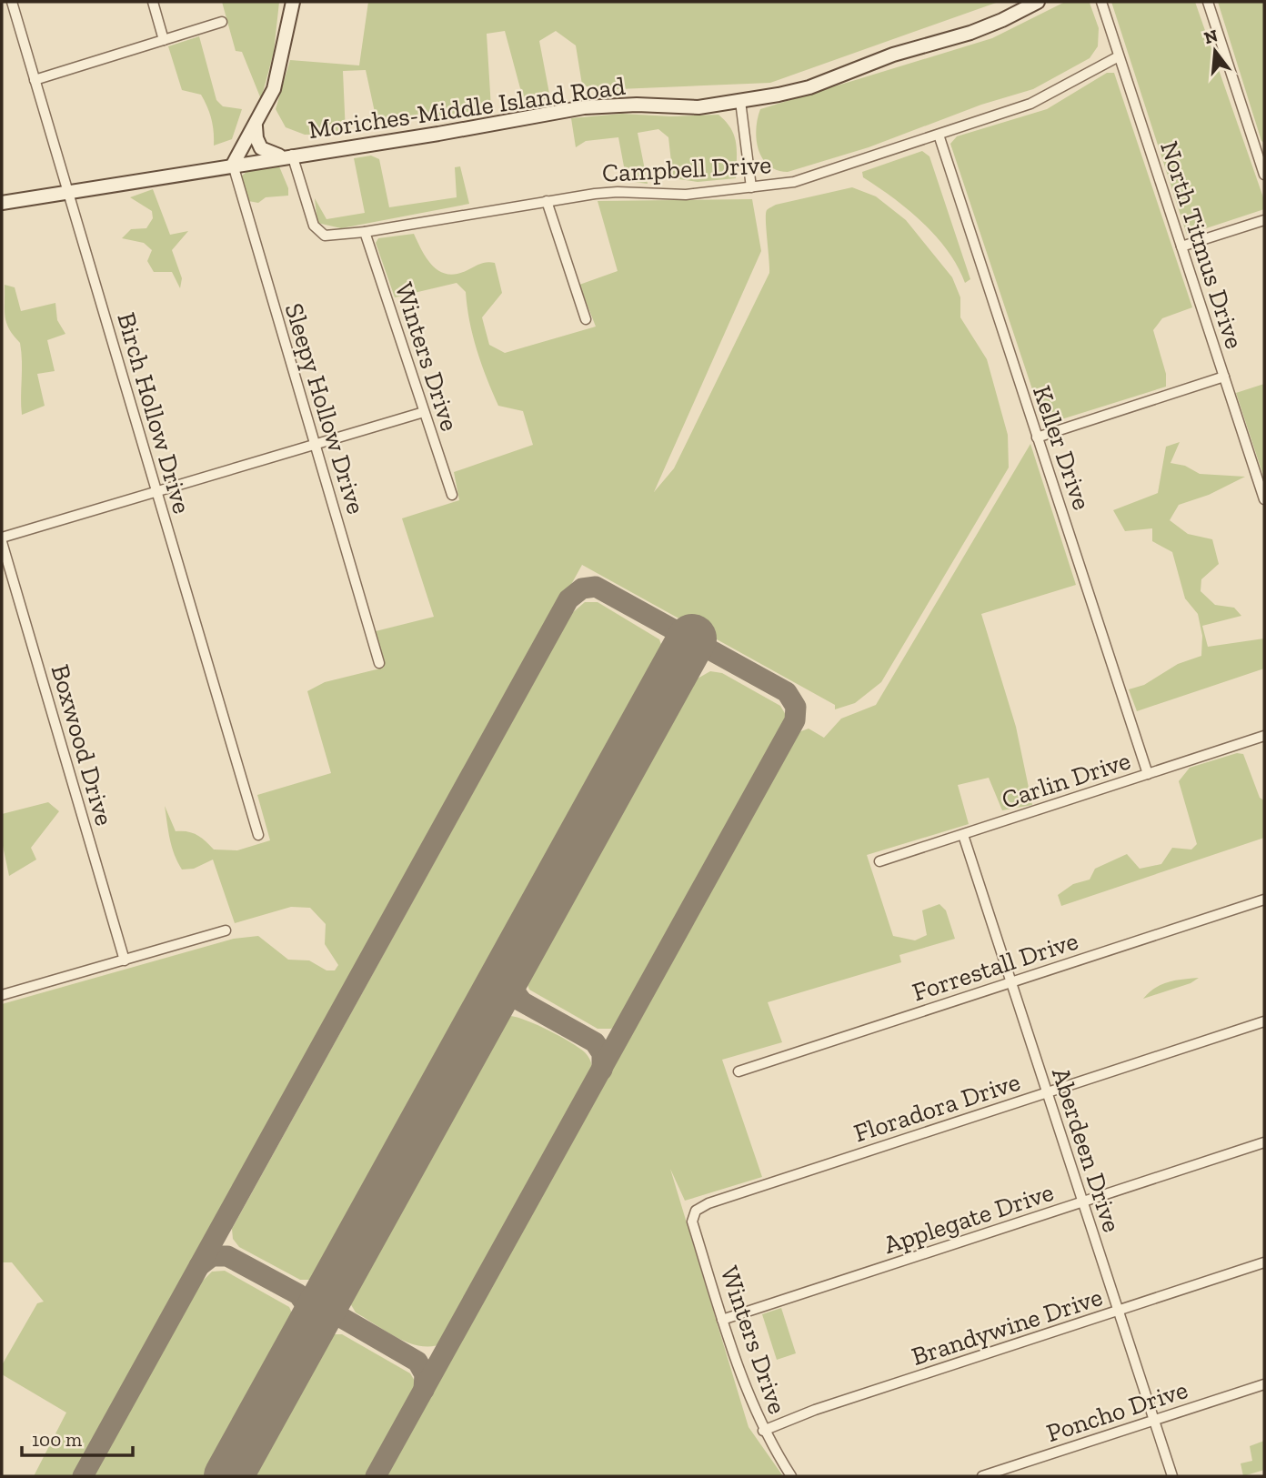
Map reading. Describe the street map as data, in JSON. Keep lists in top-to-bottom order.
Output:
{
  "streets": {
    "main road": ["Moriches-Middle Island Road"],
    "street": [
      "Campbell Drive",
      "North Titmus Drive",
      "Winters Drive",
      "Sleepy Hollow Drive",
      "Birch Hollow Drive",
      "Keller Drive",
      "Boxwood Drive",
      "Carlin Drive",
      "Forrestall Drive",
      "Floradora Drive",
      "Aberdeen Drive",
      "Applegate Drive",
      "Brandywine Drive",
      "Poncho Drive"
    ]
  },
  "crossings": [
    ["Moriches-Middle Island Road", "Campbell Drive"],
    ["Moriches-Middle Island Road", "Sleepy Hollow Drive"],
    ["Moriches-Middle Island Road", "Birch Hollow Drive"],
    ["Campbell Drive", "North Titmus Drive"],
    ["Campbell Drive", "Winters Drive"],
    ["Campbell Drive", "Keller Drive"],
    ["Winters Drive", "Floradora Drive"],
    ["Winters Drive", "Applegate Drive"],
    ["Winters Drive", "Brandywine Drive"],
    ["Keller Drive", "Carlin Drive"],
    ["Carlin Drive", "Aberdeen Drive"],
    ["Forrestall Drive", "Aberdeen Drive"],
    ["Floradora Drive", "Aberdeen Drive"],
    ["Aberdeen Drive", "Applegate Drive"],
    ["Aberdeen Drive", "Brandywine Drive"],
    ["Aberdeen Drive", "Poncho Drive"]
  ],
  "scale_bar": "100 m",
  "north": "top"
}
